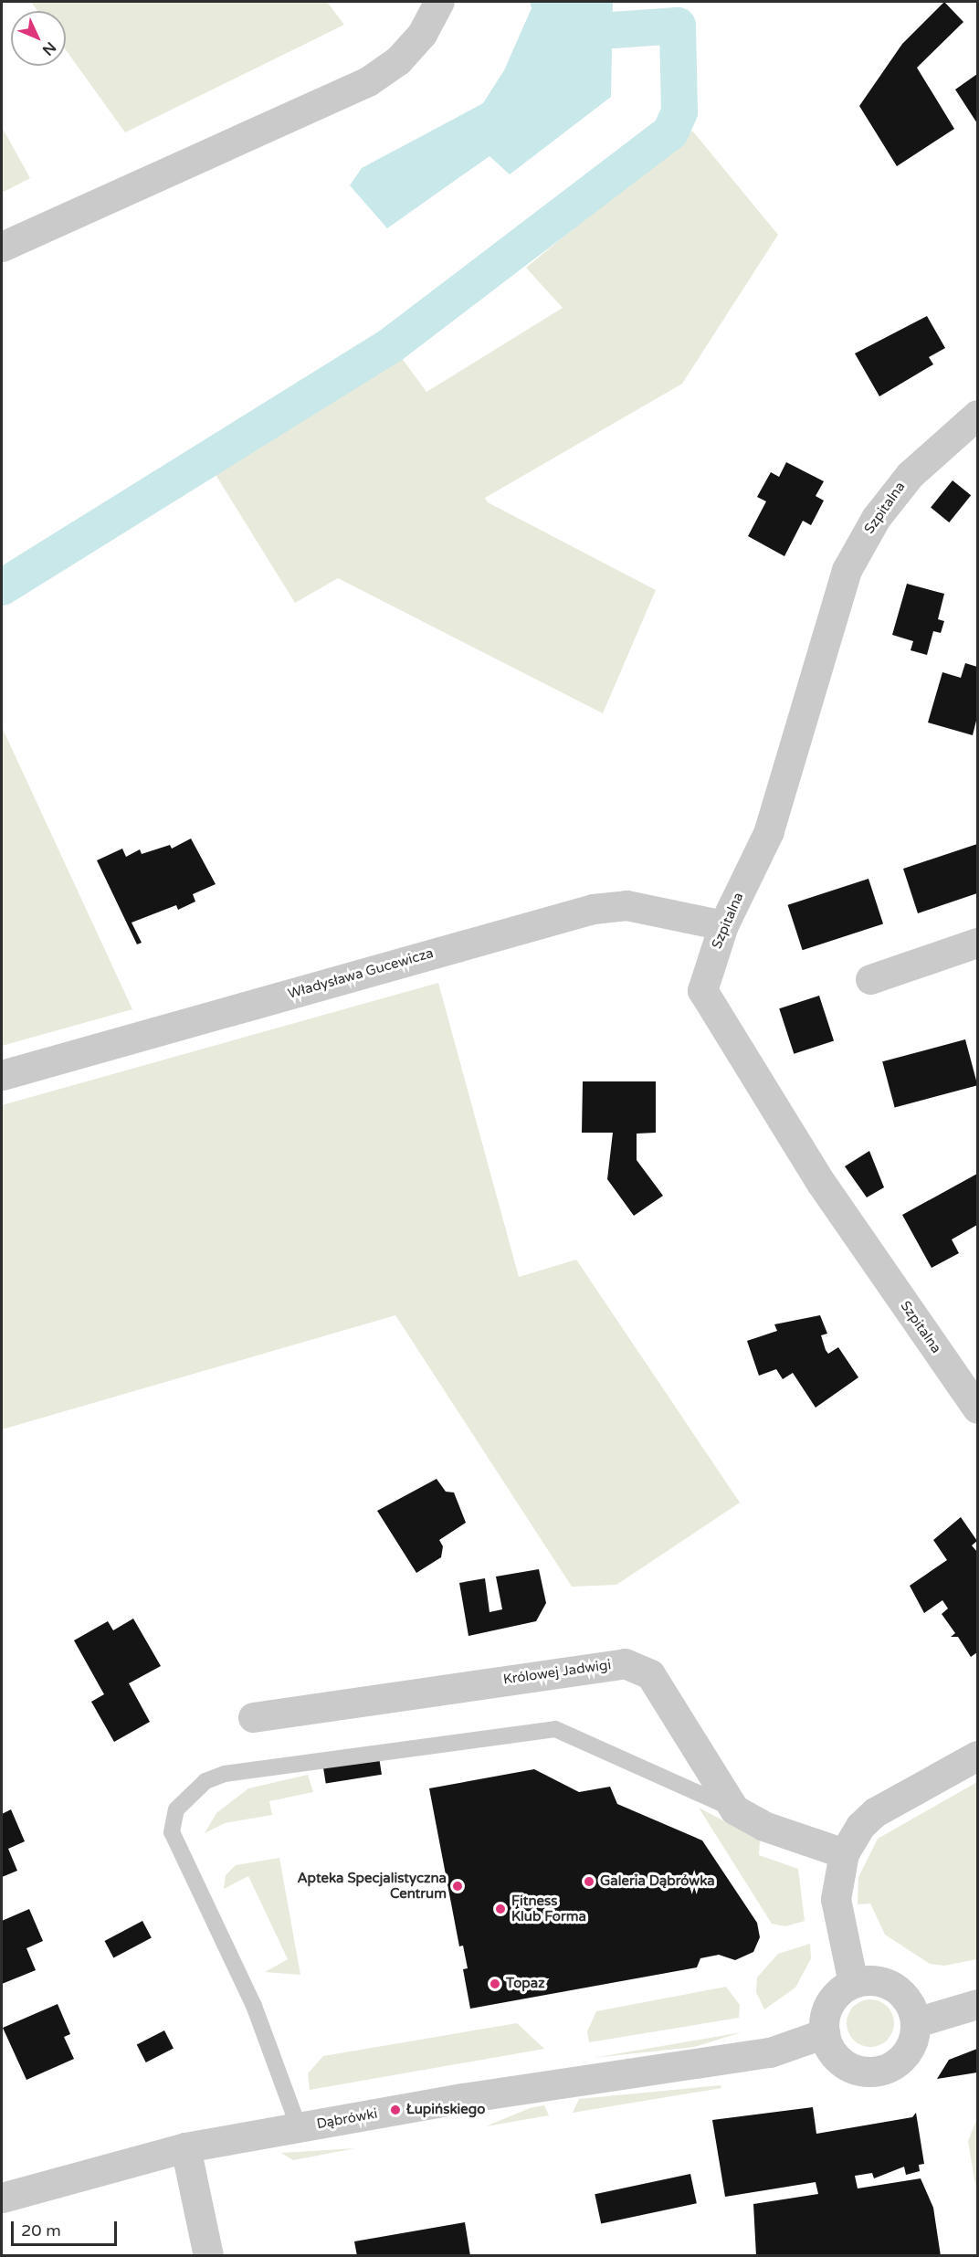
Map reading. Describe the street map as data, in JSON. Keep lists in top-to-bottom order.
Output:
{
  "streets": {
    "street": [
      "Szpitalna",
      "Władysława Gucewicza",
      "Królowej Jadwigi",
      "Dąbrówki"
    ]
  },
  "crossings": [
    ["Szpitalna", "Władysława Gucewicza"]
  ],
  "places": [
    "Galeria Dąbrówka",
    "Apteka Specjalistyczna Centrum",
    "Fitness Klub Forma",
    "Topaz",
    "Łupińskiego"
  ],
  "scale_bar": "20 m",
  "north": "bottom right"
}
